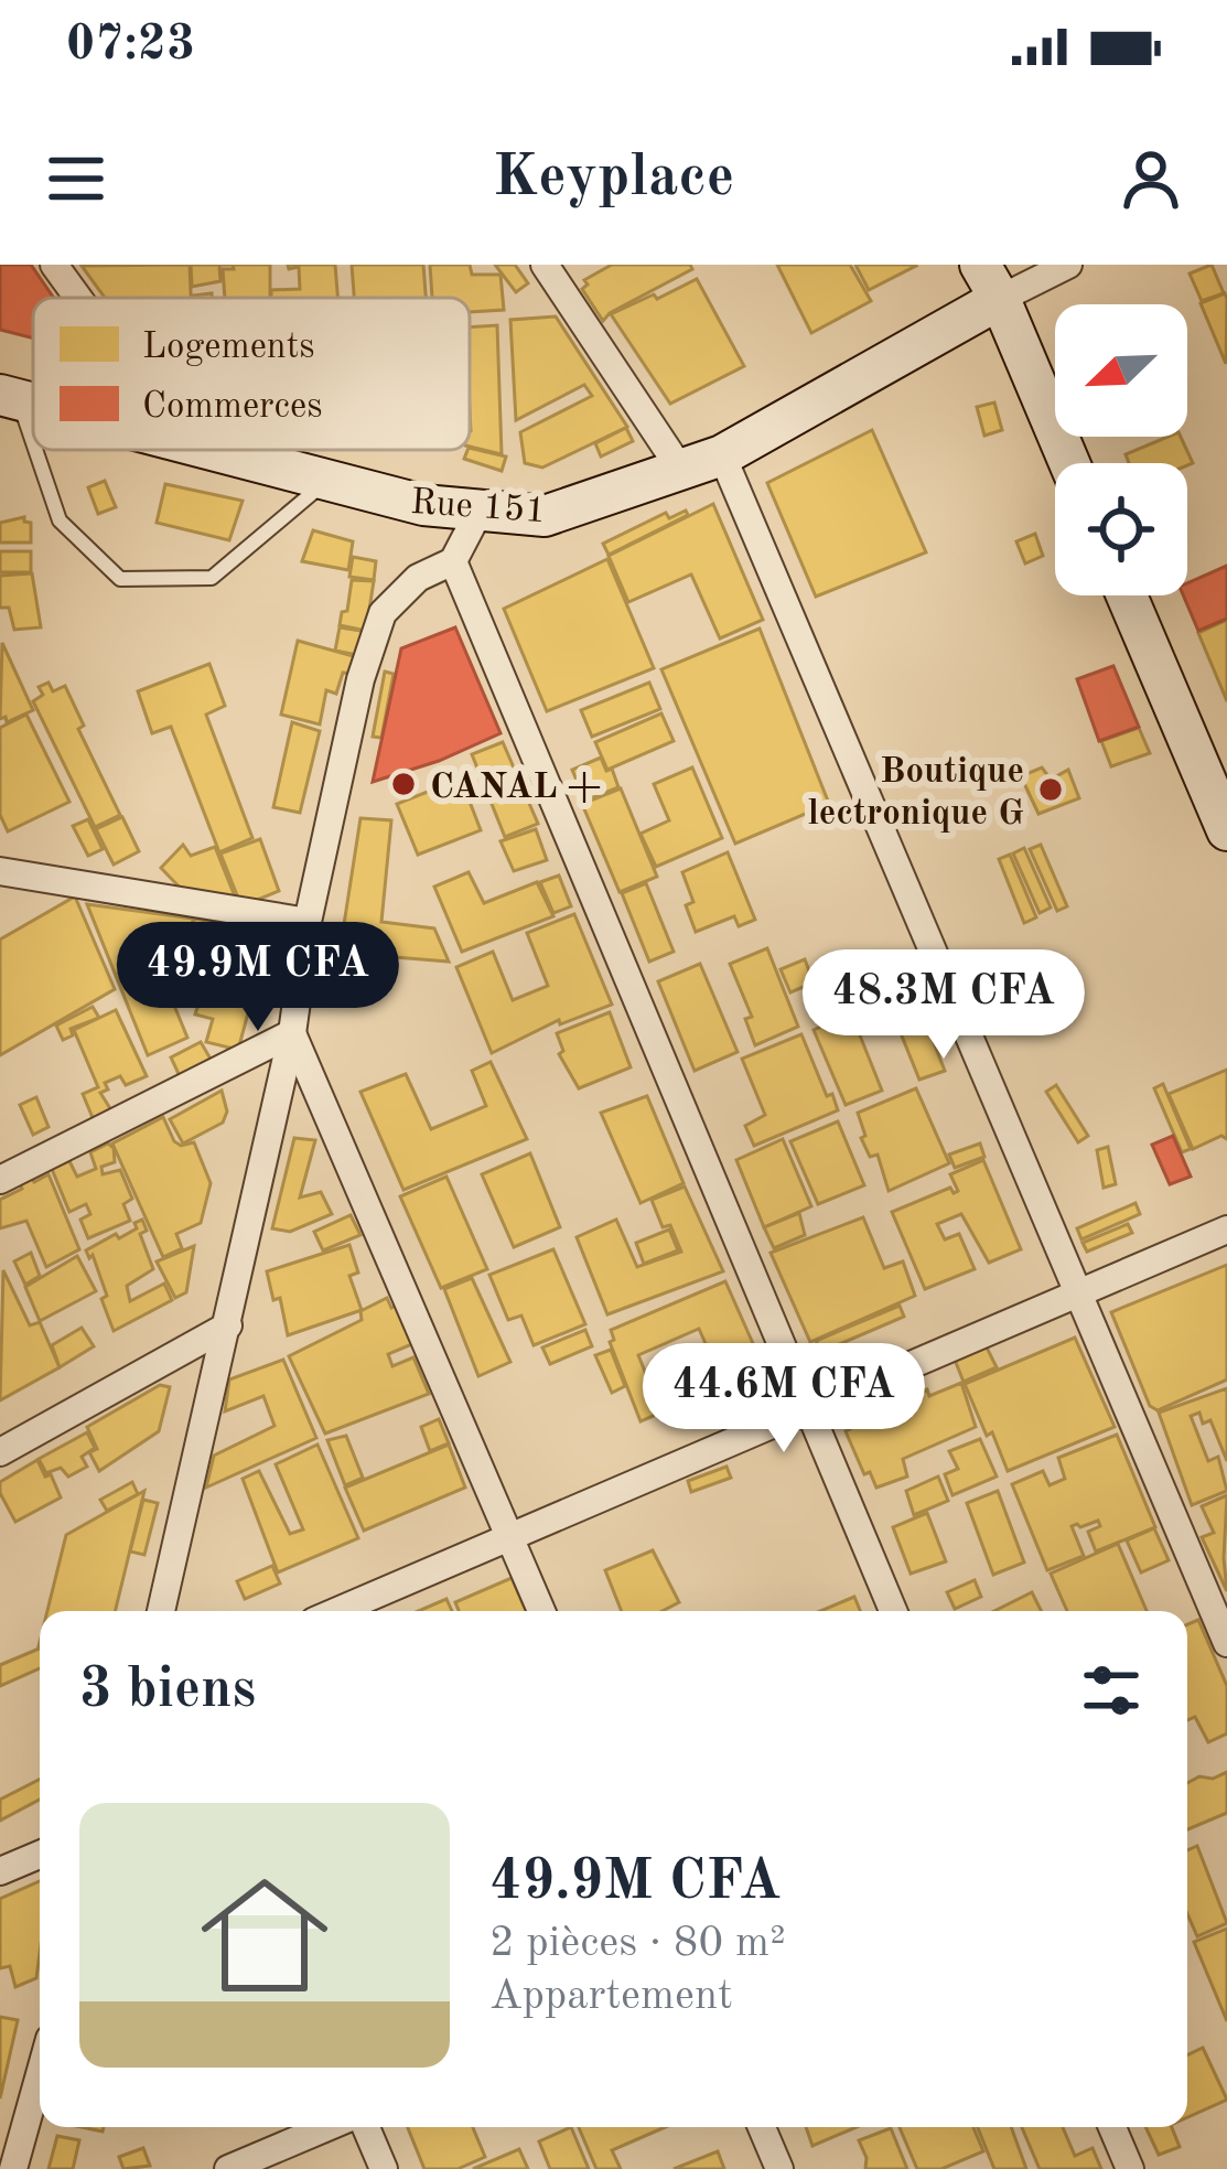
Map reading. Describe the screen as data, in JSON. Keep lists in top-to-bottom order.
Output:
{
  "streets": {
    "main road": ["Rue 151"]
  },
  "places": ["CANAL +", "Boutique lectronique G"],
  "legend": ["Logements", "Commerces"],
  "north": "bottom left",
  "page": {
    "status": "07:23",
    "header": "Keyplace",
    "price": ["49.9M CFA", "48.3M CFA", "44.6M CFA"],
    "heading": "3 biens",
    "list": [
      {
        "name": "49.9M CFA",
        "note": "2 pièces · 80 m² · Appartement"
      }
    ]
  }
}
